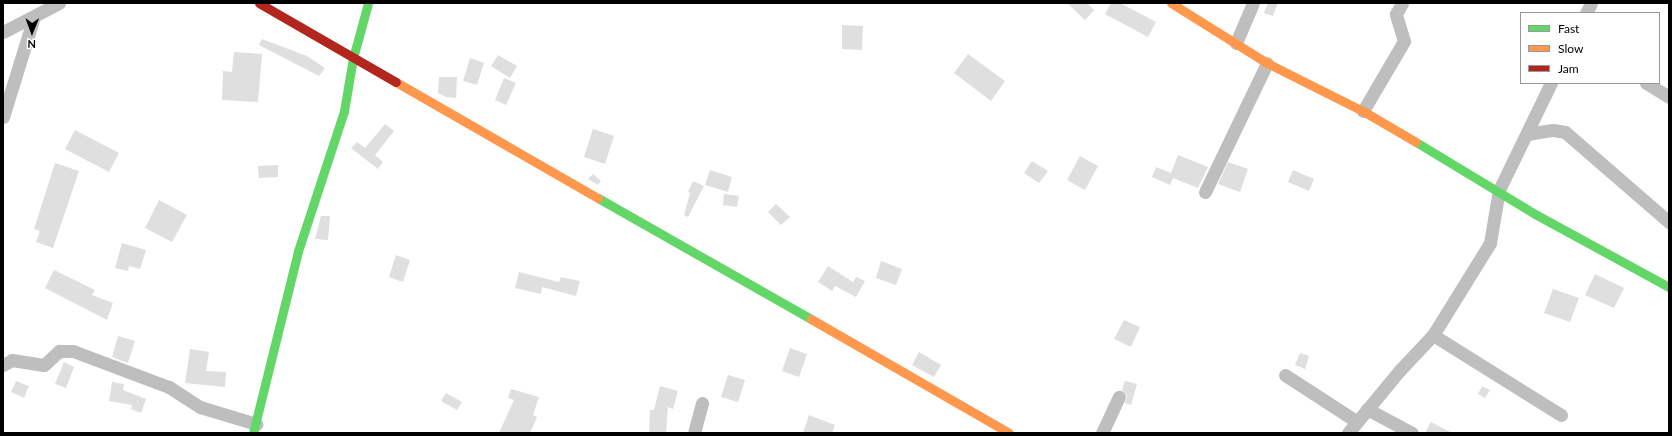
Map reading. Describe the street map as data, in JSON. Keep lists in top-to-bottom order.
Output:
{
  "legend": ["Fast", "Slow", "Jam"],
  "north": "bottom"
}
